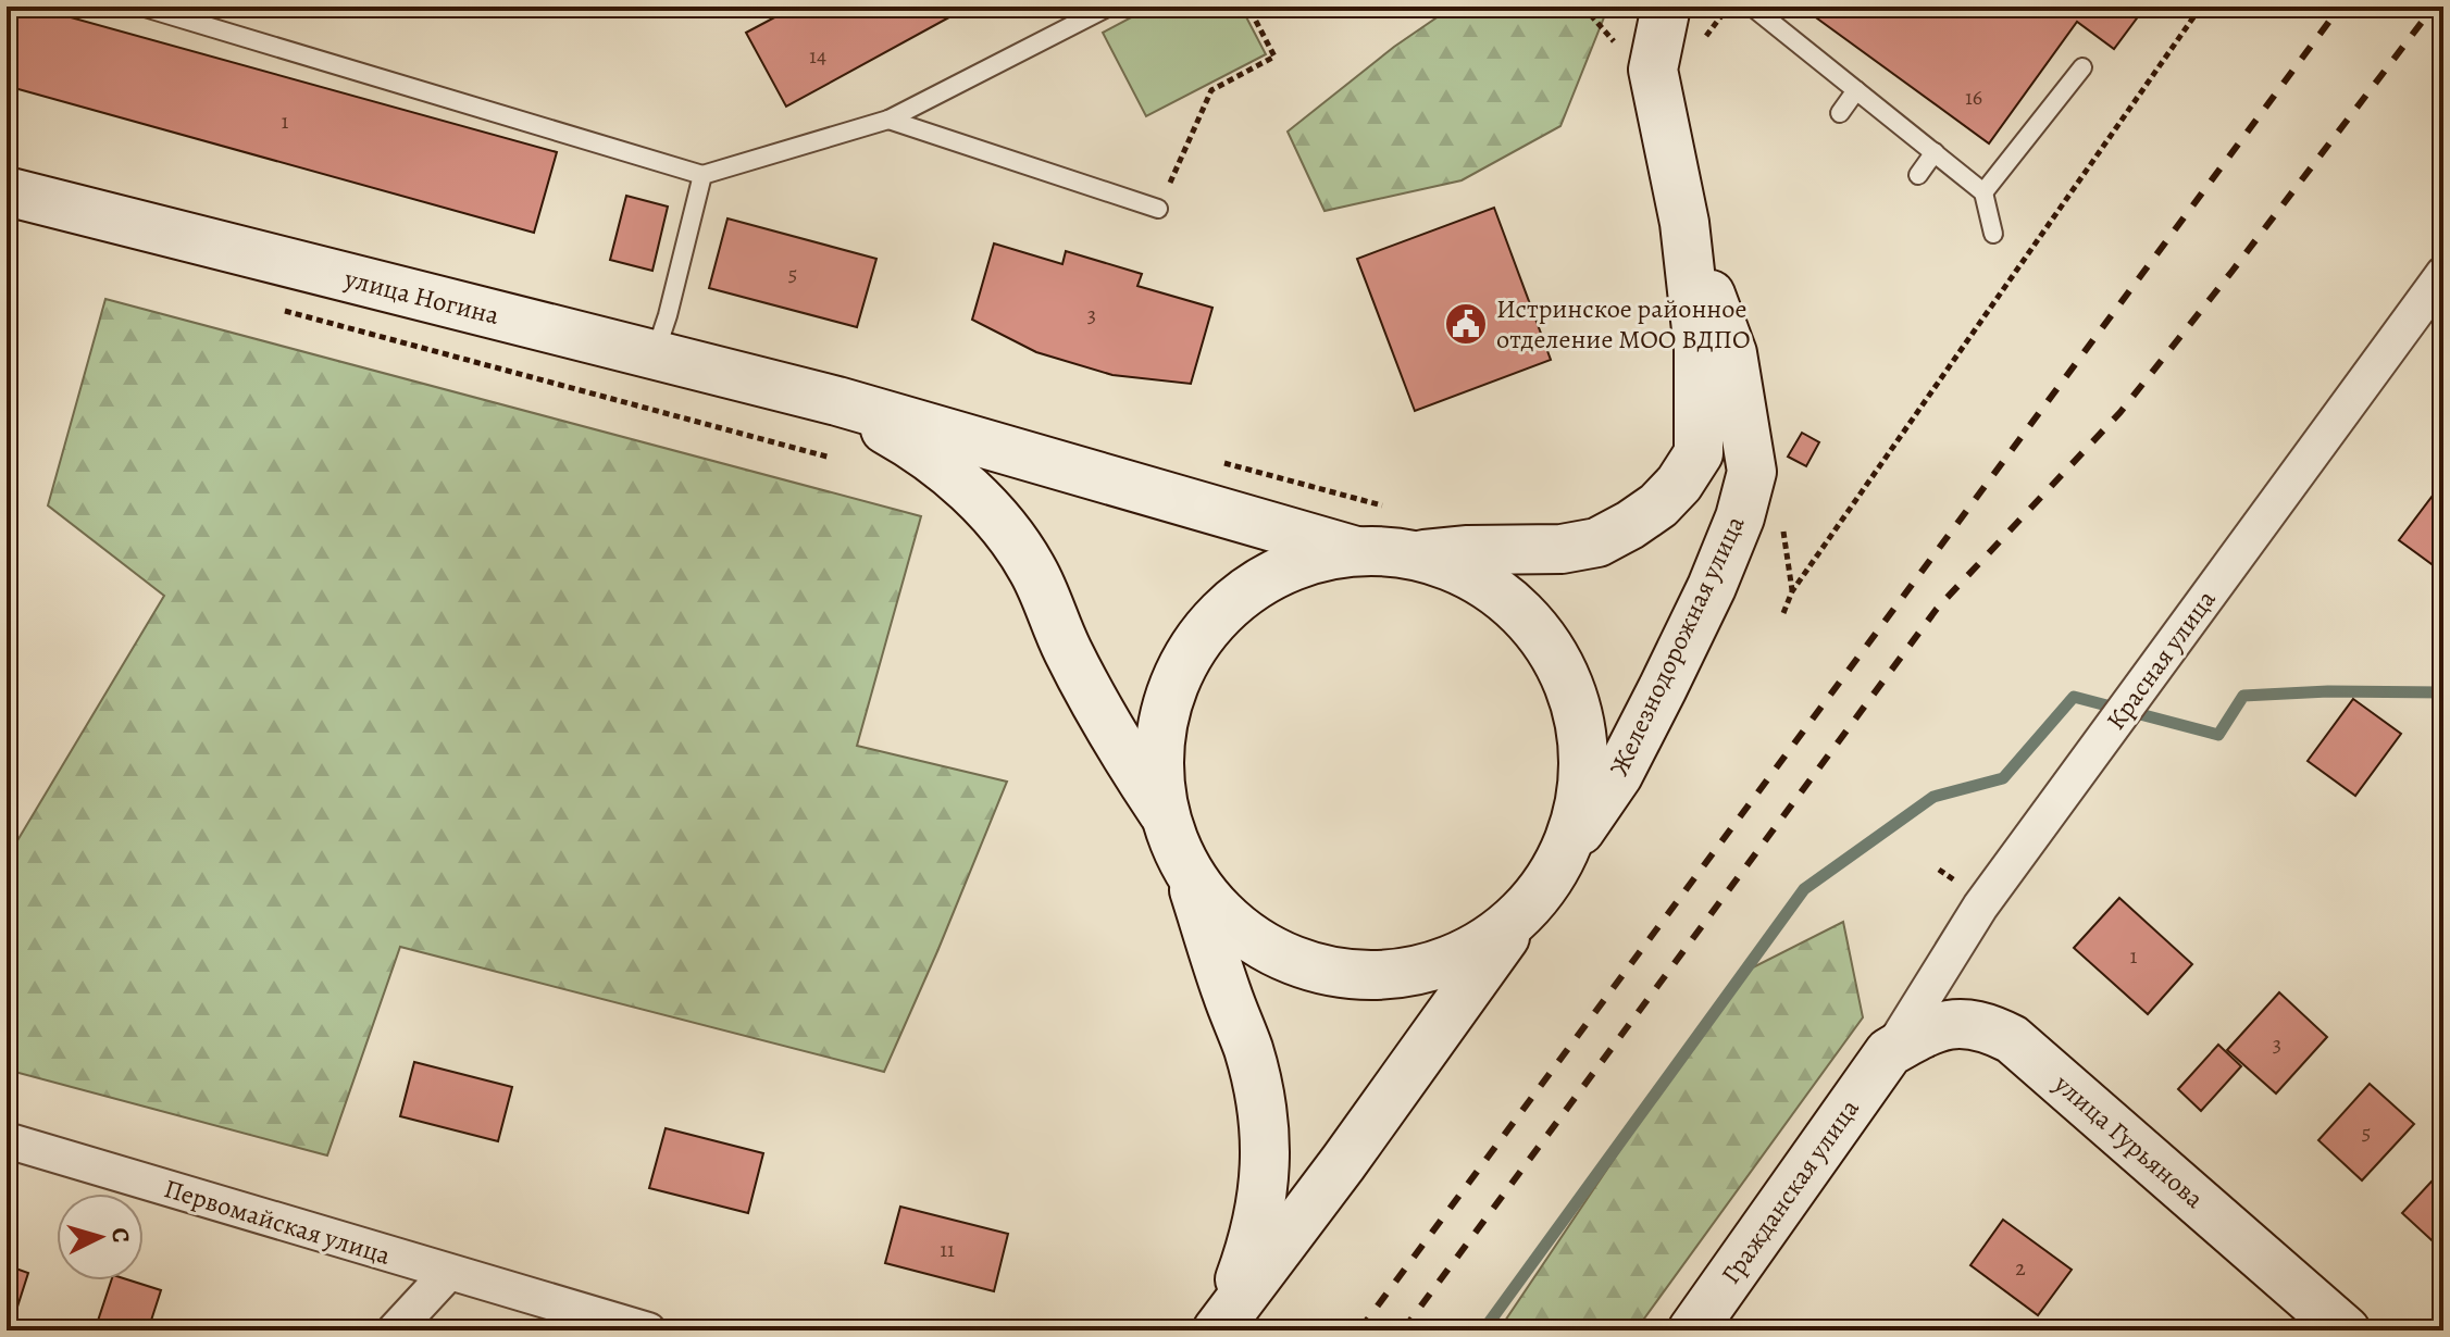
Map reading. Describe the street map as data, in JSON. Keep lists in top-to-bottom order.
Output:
{
  "streets": {
    "street": [
      "улица Ногина",
      "Железнодорожная улица",
      "Красная улица",
      "улица Гурьянова",
      "Гражданская улица",
      "Первомайская улица"
    ]
  },
  "crossings": [
    ["Красная улица", "улица Гурьянова"],
    ["Красная улица", "Гражданская улица"],
    ["улица Гурьянова", "Гражданская улица"]
  ],
  "places": {
    "public building": ["Истринское районное отделение МОО ВДПО"]
  },
  "house_numbers": [
    "14",
    "16",
    "1",
    "5",
    "3",
    "1",
    "3",
    "5",
    "11",
    "2"
  ],
  "north": "right"
}
